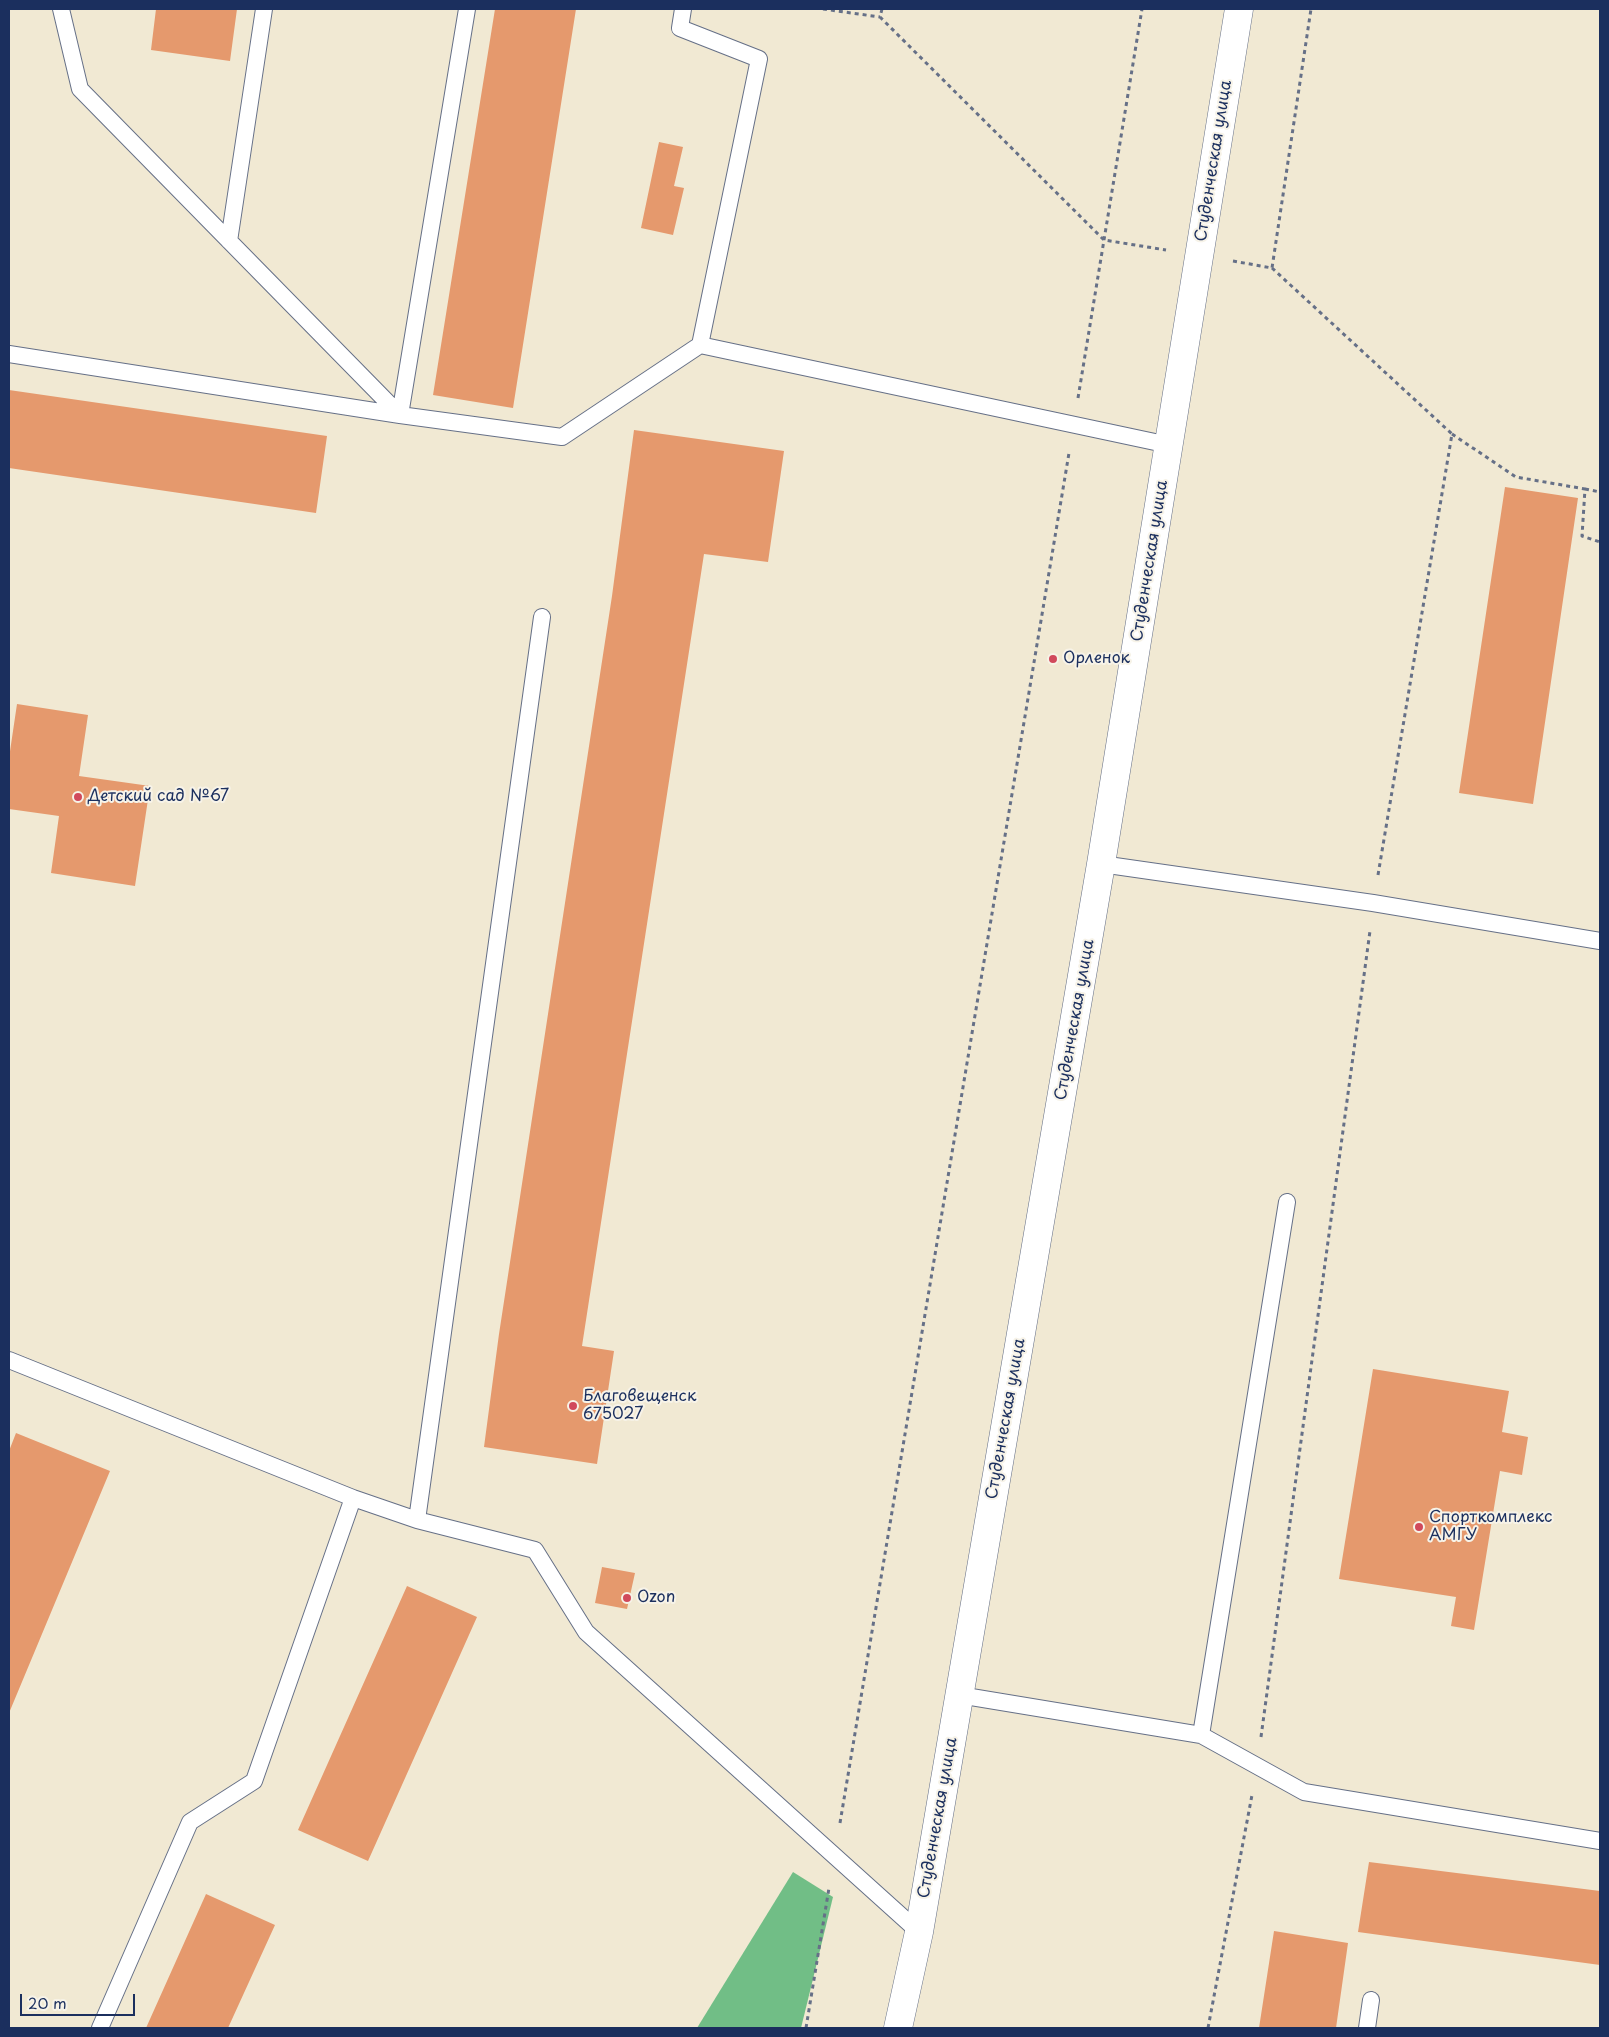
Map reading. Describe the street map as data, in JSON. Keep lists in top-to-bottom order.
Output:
{
  "streets": {
    "street": ["Студенческая улица"]
  },
  "places": [
    "Орленок",
    "Детский сад №67",
    "Благовещенск 675027",
    "Спорткомплекс АМГУ",
    "Ozon"
  ],
  "scale_bar": "20 m"
}
